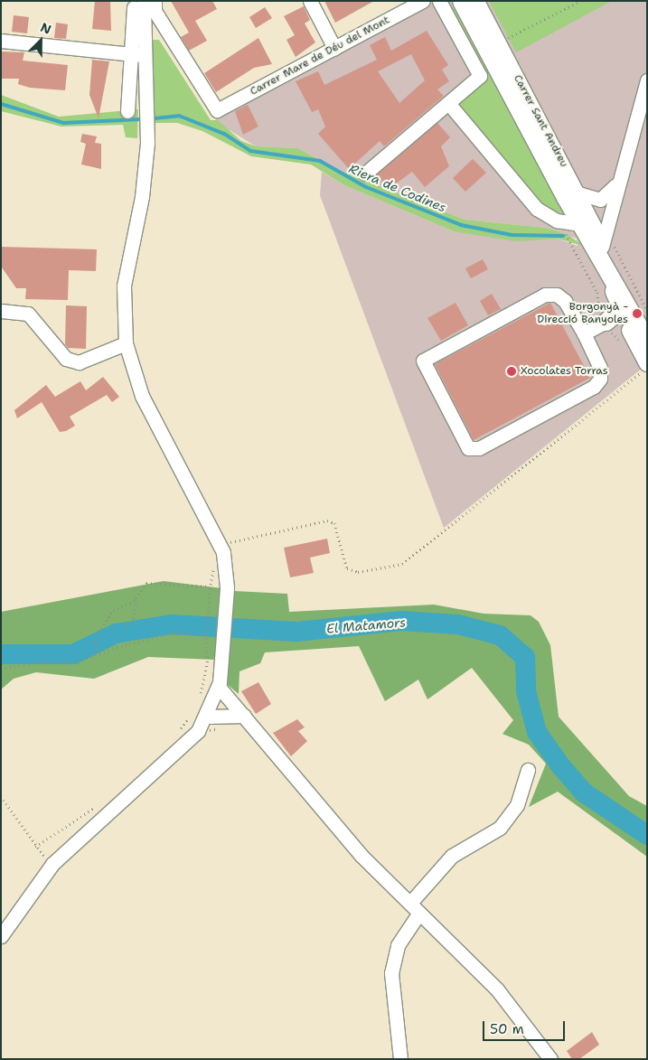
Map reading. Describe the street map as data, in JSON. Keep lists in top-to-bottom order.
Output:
{
  "streets": {
    "street": ["Carrer Mare de Déu del Mont", "Carrer Sant Andreu"]
  },
  "water": ["Riera de Codines", "El Matamors"],
  "places": ["Borgonyà - Direcció Banyoles", "Xocolates Torras"],
  "scale_bar": "50 m",
  "north": "top right"
}
